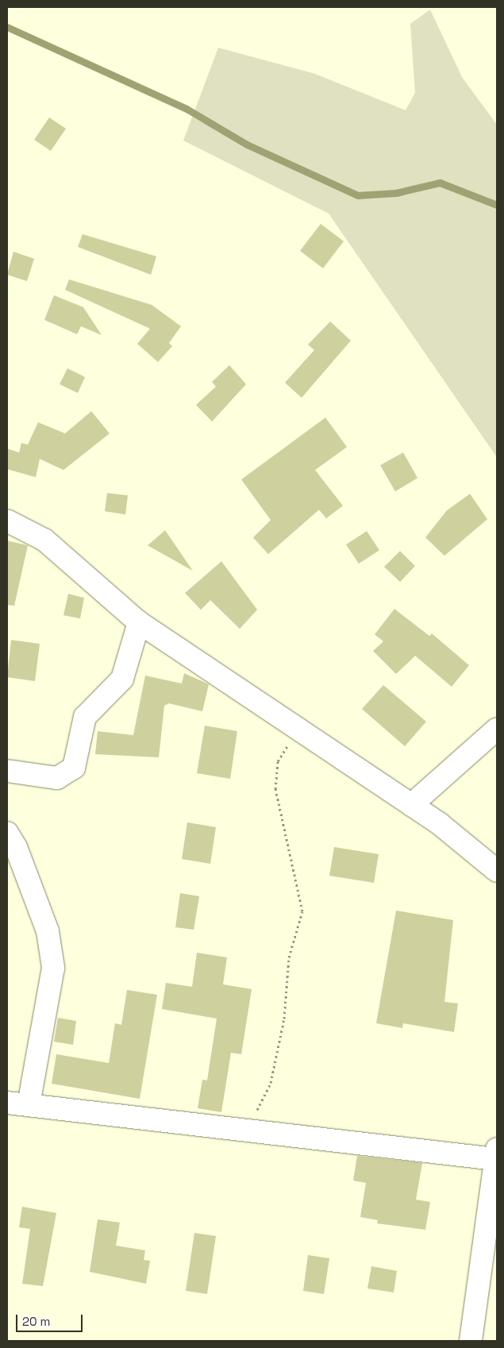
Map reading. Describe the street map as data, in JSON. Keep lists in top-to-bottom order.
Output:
{
  "scale_bar": "20 m"
}
